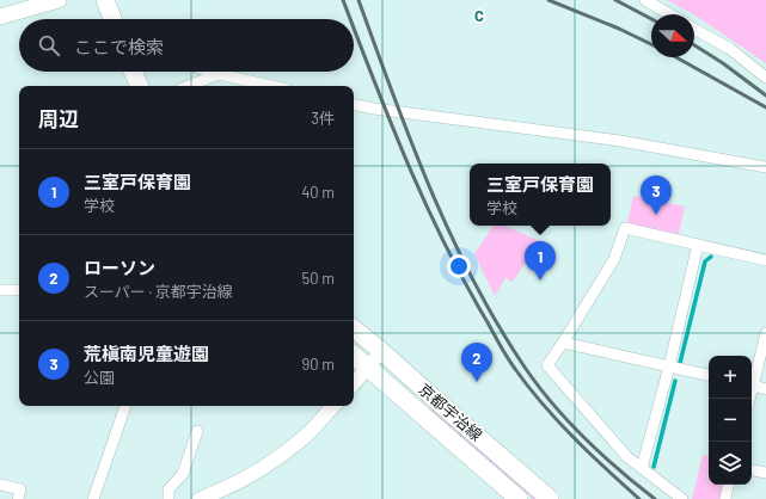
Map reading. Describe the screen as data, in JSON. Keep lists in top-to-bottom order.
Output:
{
  "streets": {
    "main road": ["京都宇治線"]
  },
  "north": "right",
  "page": {
    "search": "ここで検索",
    "heading": ["周辺", "3件"],
    "list": [
      {
        "mark": "1",
        "name": "三室戸保育園",
        "note": "学校",
        "value": "40 m"
      },
      {
        "mark": "2",
        "name": "ローソン",
        "note": "スーパー · 京都宇治線",
        "value": "50 m"
      },
      {
        "mark": "3",
        "name": "荒槇南児童遊園",
        "note": "公園",
        "value": "90 m"
      }
    ],
    "popup": ["三室戸保育園", "学校"],
    "pins": ["3", "1", "2"],
    "map_buttons": ["+", "−"]
  },
  "grid": {
    "columns": ["C"]
  }
}
